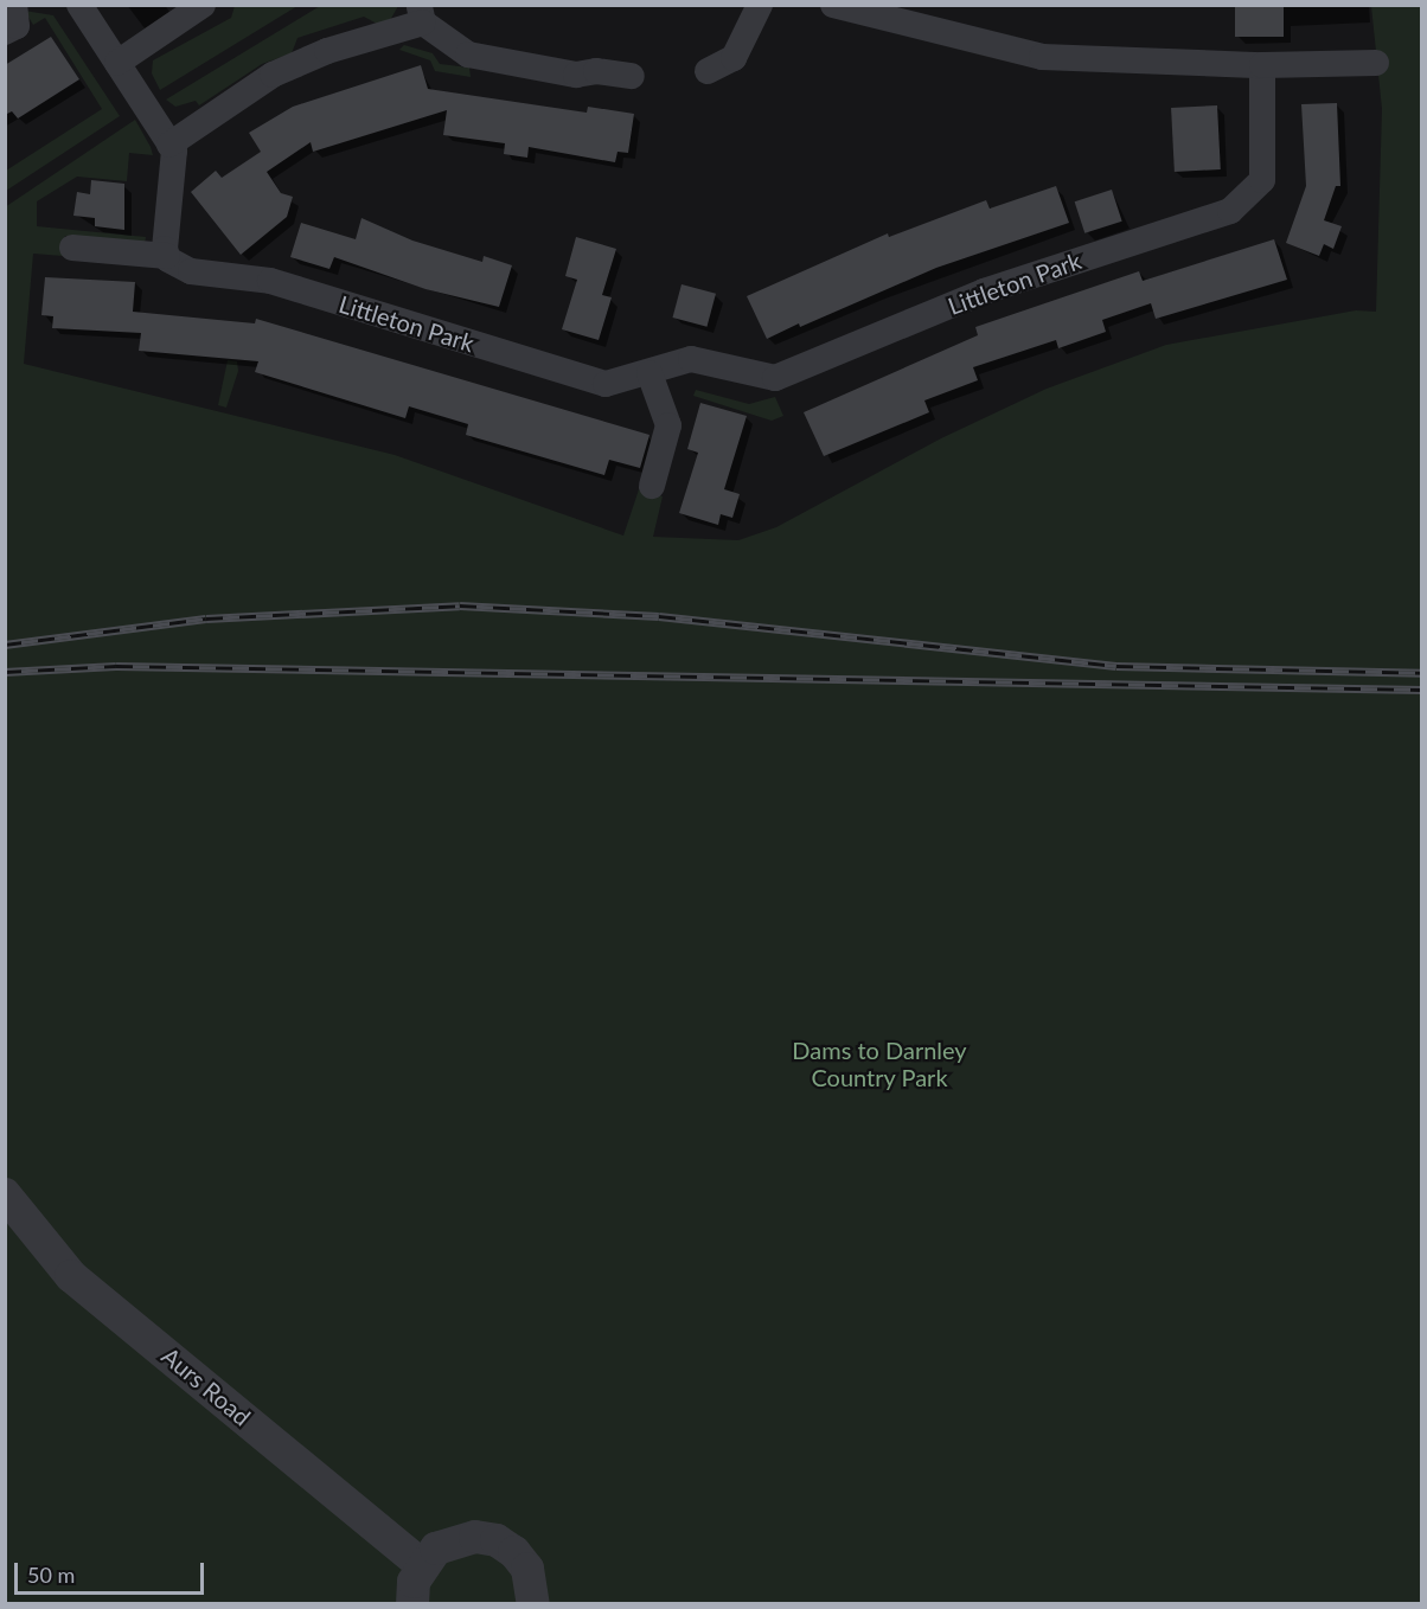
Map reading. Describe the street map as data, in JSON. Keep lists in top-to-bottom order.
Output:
{
  "streets": {
    "street": ["Littleton Park", "Aurs Road"]
  },
  "parks": ["Dams to Darnley Country Park"],
  "scale_bar": "50 m"
}
